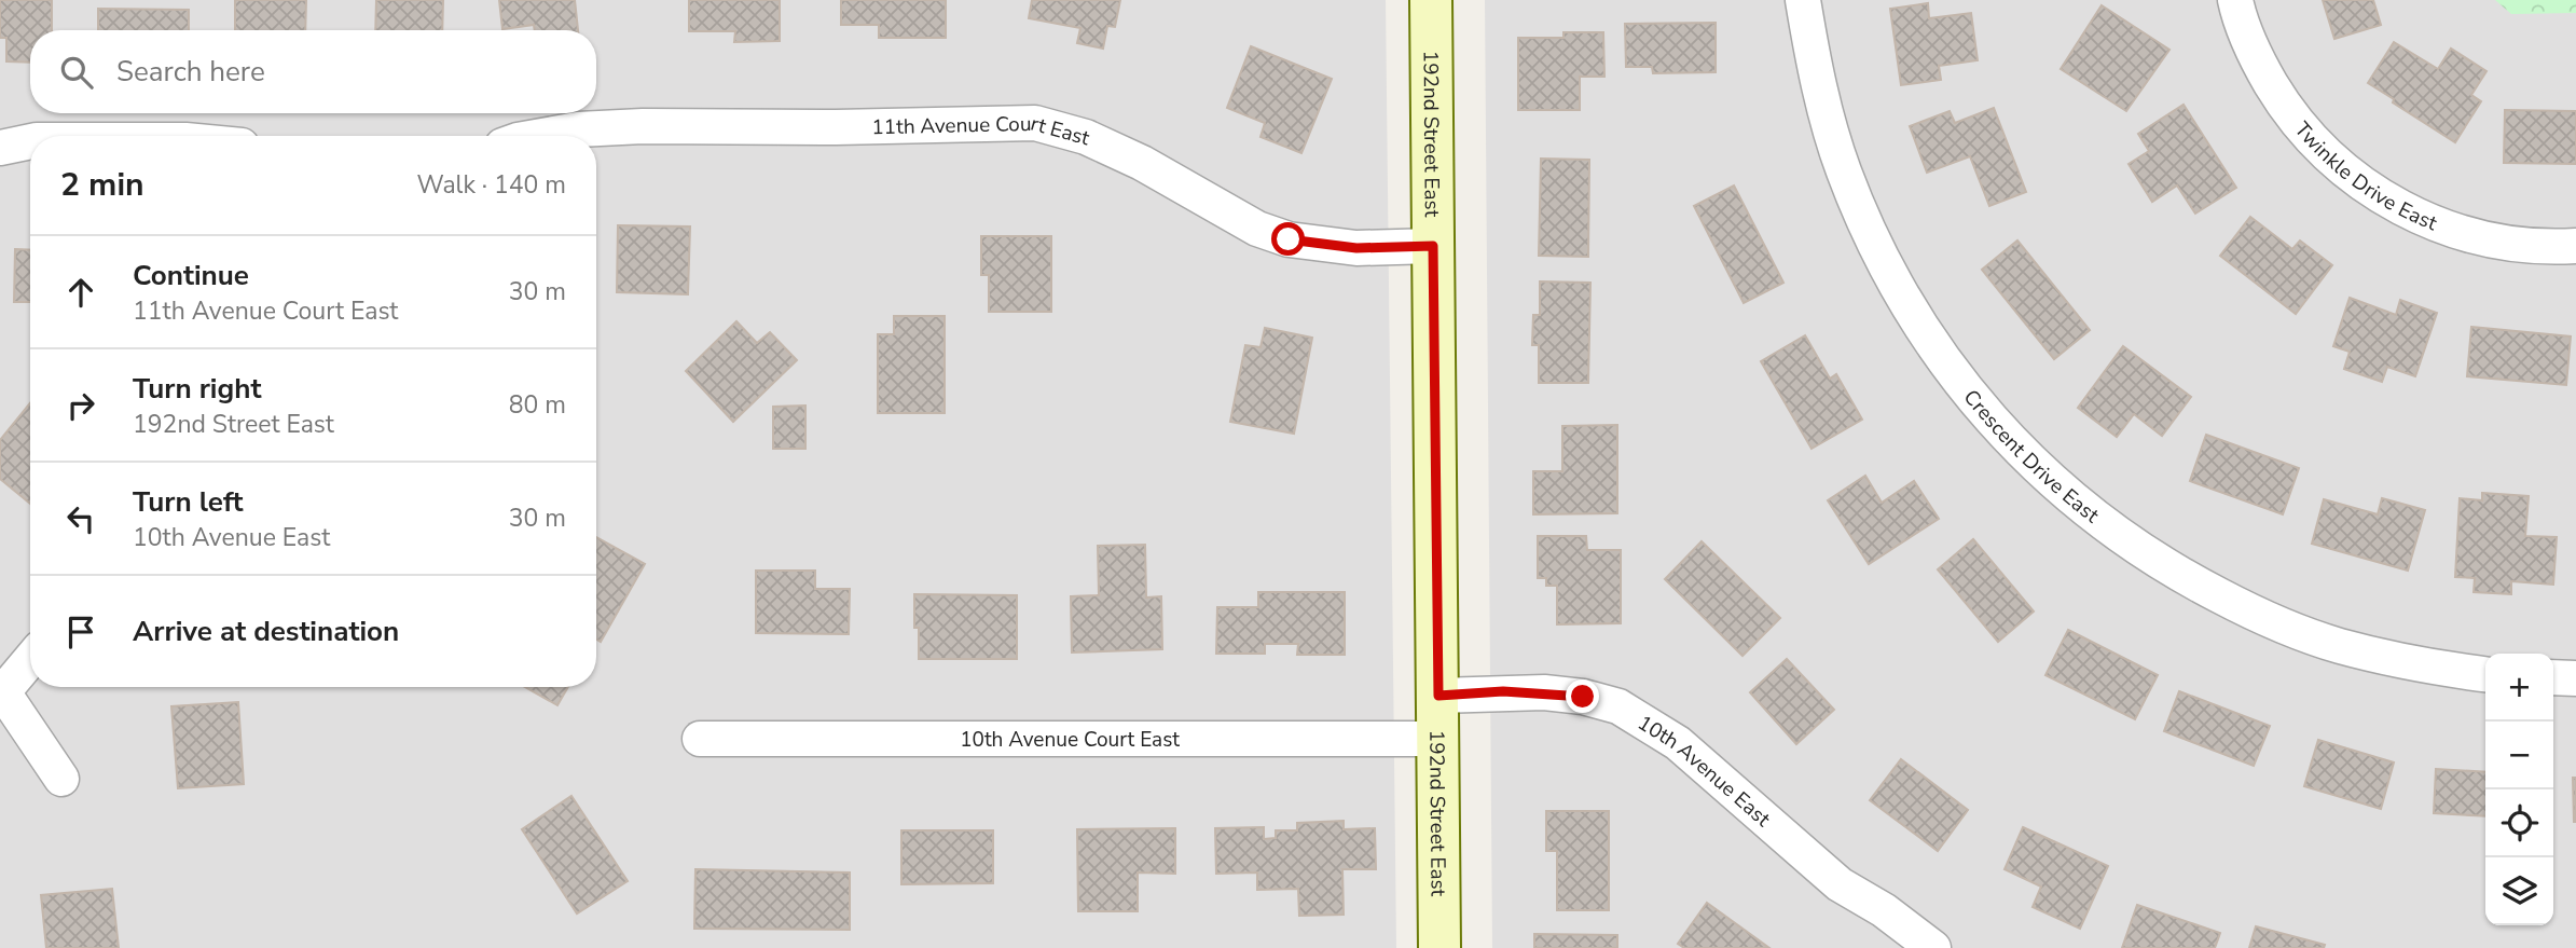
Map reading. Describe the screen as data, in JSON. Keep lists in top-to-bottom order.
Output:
{
  "streets": {
    "street": [
      "11th Avenue Court East",
      "192nd Street East",
      "Twinkle Drive East",
      "Crescent Drive East",
      "10th Avenue Court East",
      "10th Avenue East"
    ]
  },
  "crossings": [
    ["11th Avenue Court East", "192nd Street East"],
    ["192nd Street East", "10th Avenue Court East"],
    ["192nd Street East", "10th Avenue East"]
  ],
  "page": {
    "search": "Search here",
    "heading": ["2 min", "Walk · 140 m"],
    "list": [
      ["Continue", "11th Avenue Court East", "30 m"],
      ["Turn right", "192nd Street East", "80 m"],
      ["Turn left", "10th Avenue East", "30 m"],
      "Arrive at destination"
    ],
    "map_buttons": ["+", "−"]
  }
}
